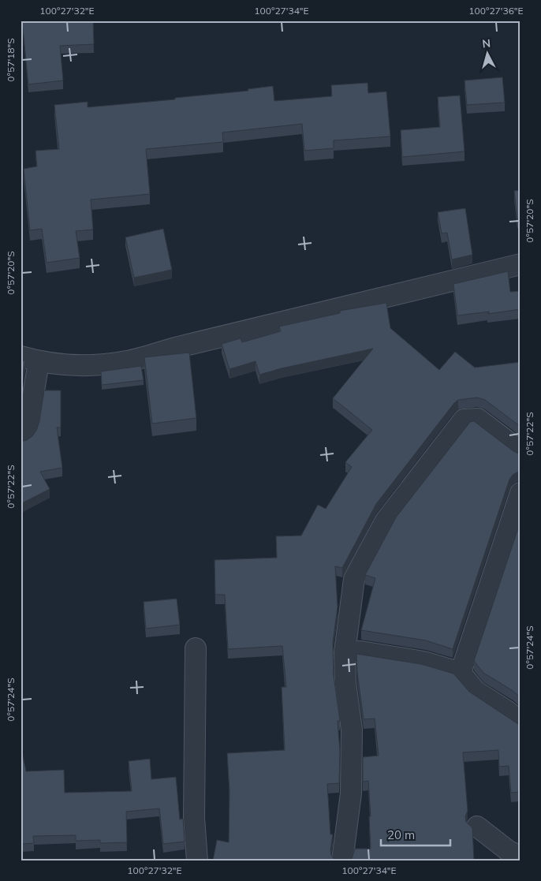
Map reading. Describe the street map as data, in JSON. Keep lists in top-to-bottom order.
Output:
{
  "scale_bar": "20 m",
  "north": "top",
  "coordinates": [
    "100°27'32\"E",
    "100°27'34\"E",
    "100°27'36\"E",
    "0°57'18\"S",
    "0°57'20\"S",
    "0°57'22\"S",
    "0°57'24\"S"
  ]
}
